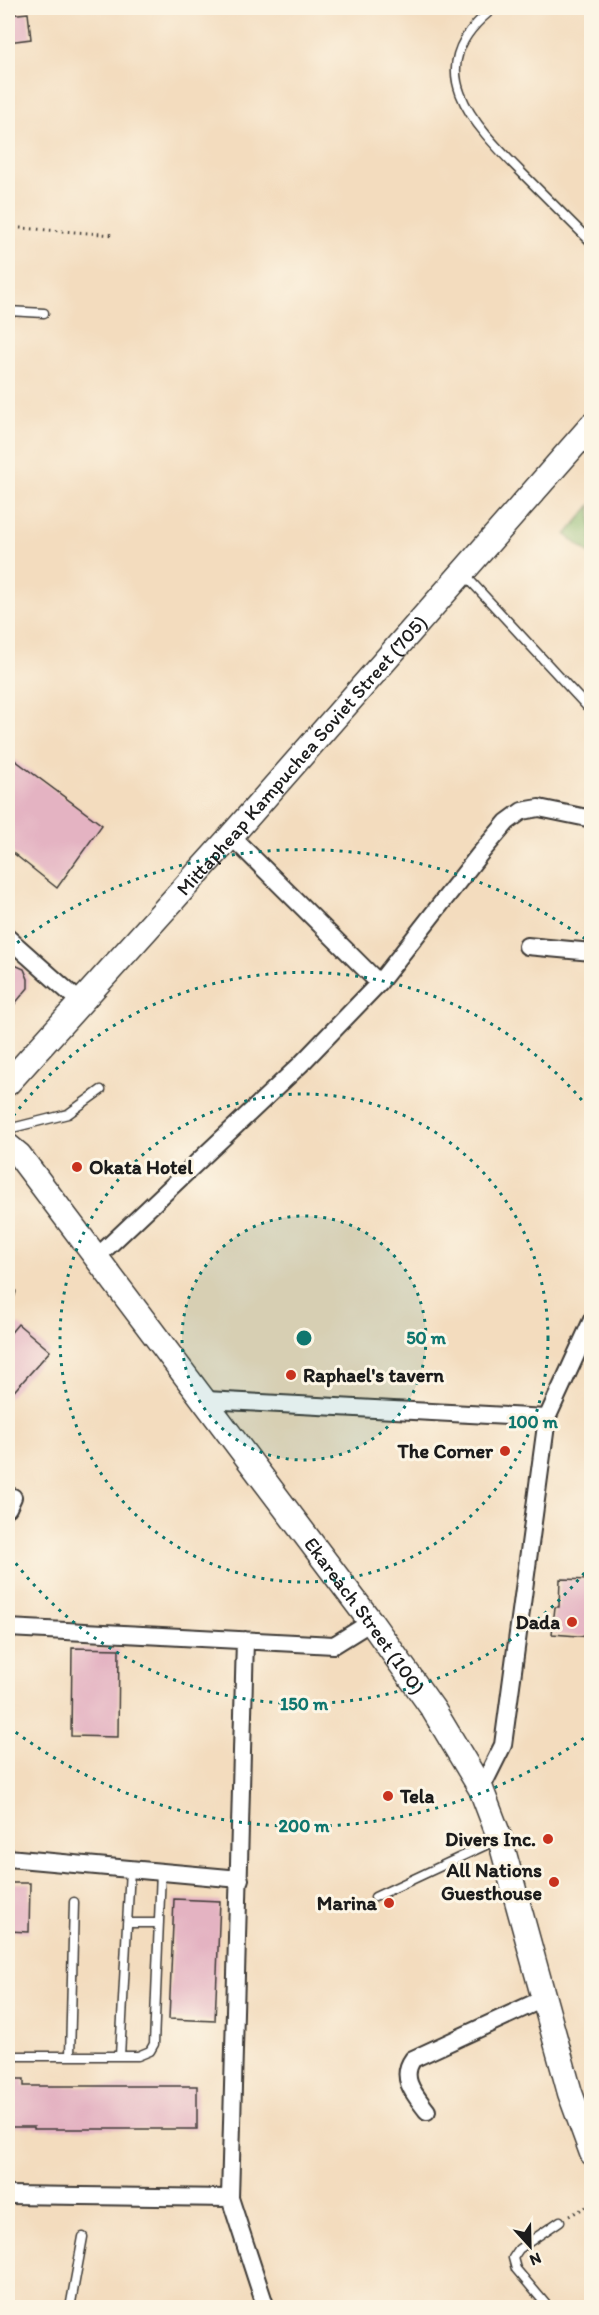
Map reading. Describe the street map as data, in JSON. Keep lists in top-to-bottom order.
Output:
{
  "streets": {
    "street": ["Mittapheap Kampuchea Soviet Street (705)", "Ekareach Street (100)"]
  },
  "places": [
    "Okata Hotel",
    "Raphael's tavern",
    "The Corner",
    "Dada",
    "Tela",
    "Divers Inc.",
    "All Nations Guesthouse",
    "Marina"
  ],
  "north": "bottom",
  "rings": [
    "50 m",
    "100 m",
    "150 m",
    "200 m"
  ]
}
